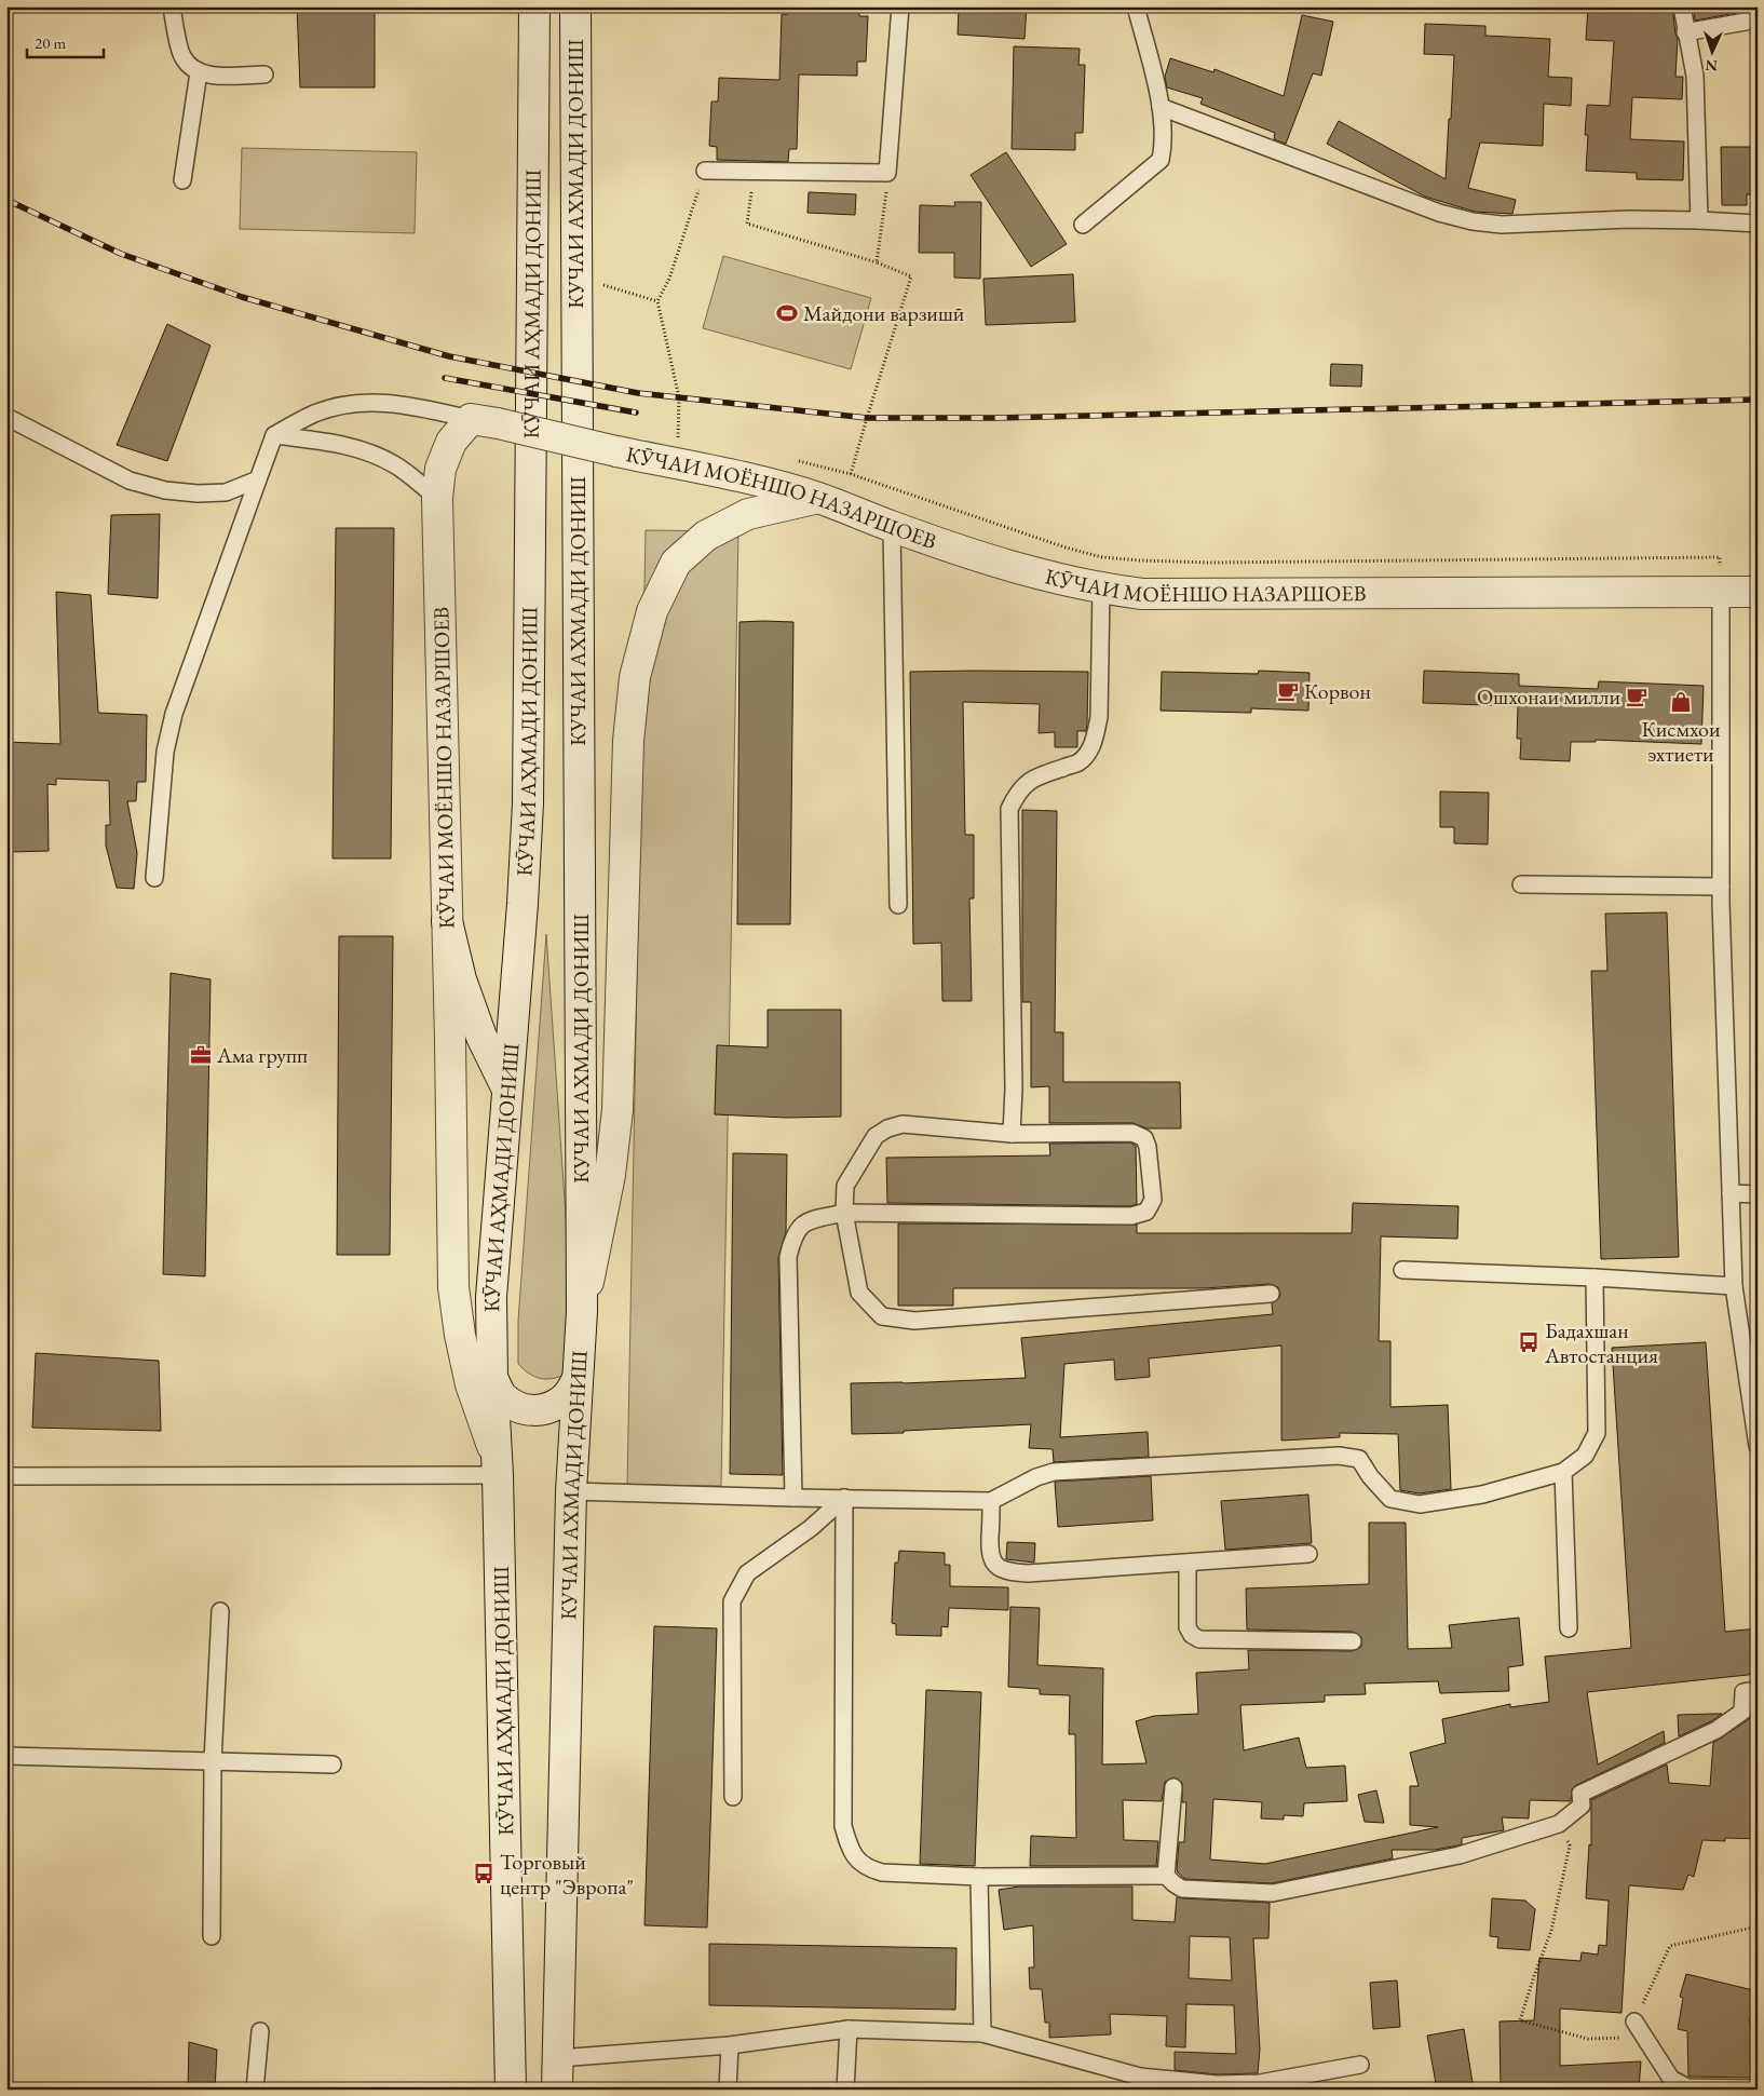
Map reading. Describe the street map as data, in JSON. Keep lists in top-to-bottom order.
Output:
{
  "streets": {
    "street": ["КУЧАИ АХМАДИ ДОНИШ", "КӮЧАИ АҲМАДИ ДОНИШ", "КӮЧАИ МОЁНШО НАЗАРШОЕВ"]
  },
  "crossings": [
    ["КӮЧАИ АҲМАДИ ДОНИШ", "КӮЧАИ МОЁНШО НАЗАРШОЕВ"]
  ],
  "places": {
    "sports": ["Майдони варзишӣ"],
    "cafe": ["Корвон", "Ошхонаи милли"],
    "shop": ["Кисмхои эхтиети"],
    "office": ["Ама групп"],
    "bus stop": ["Бадахшан Автостанция", "Торговый центр \"Эвропа\""]
  },
  "scale_bar": "20 m",
  "north": "bottom"
}
